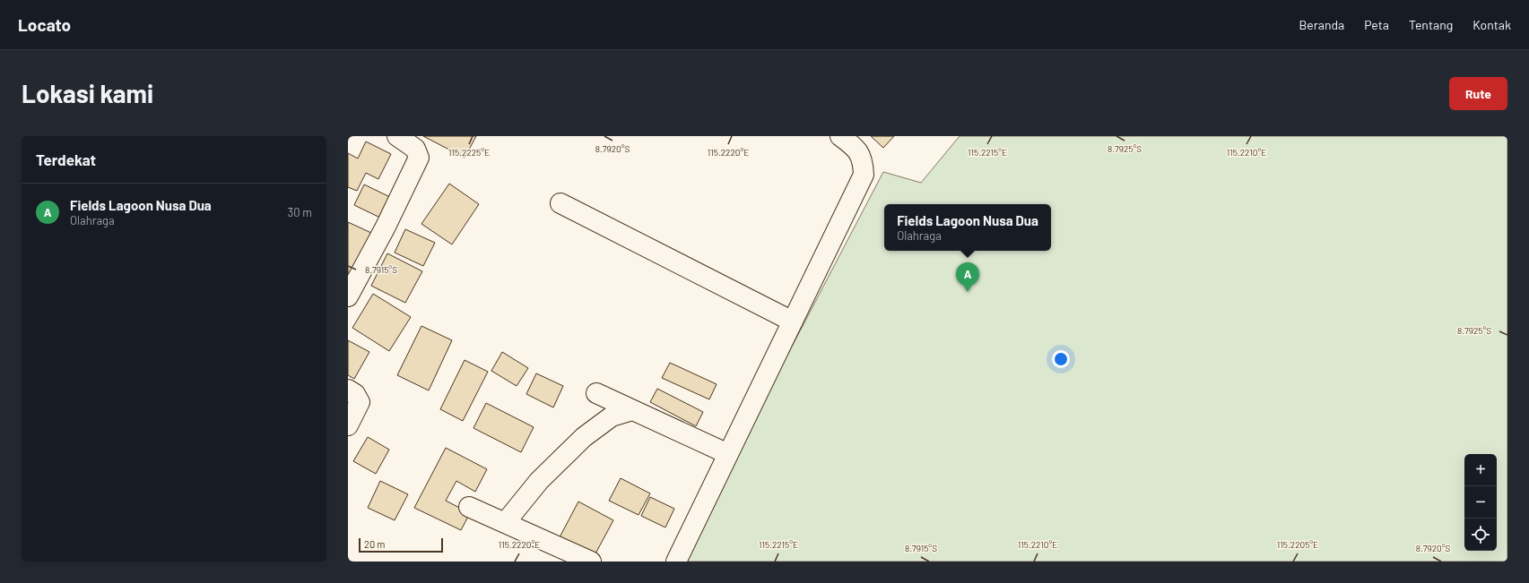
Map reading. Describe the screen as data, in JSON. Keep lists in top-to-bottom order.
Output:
{
  "scale_bar": "20 m",
  "page": {
    "header": "Locato",
    "nav": [
      "Beranda",
      "Peta",
      "Tentang",
      "Kontak"
    ],
    "buttons": "Rute",
    "title": "Lokasi kami",
    "heading": "Terdekat",
    "list": [
      {
        "mark": "A",
        "name": "Fields Lagoon Nusa Dua",
        "note": "Olahraga",
        "value": "30 m"
      }
    ],
    "popup": ["Fields Lagoon Nusa Dua", "Olahraga"],
    "pins": "A",
    "map_buttons": ["+", "−"],
    "scale": "20 m"
  },
  "coordinates": [
    "8.7920°S",
    "8.7925°S",
    "115.2225°E",
    "115.2220°E",
    "115.2215°E",
    "115.2210°E",
    "8.7915°S",
    "115.2205°E"
  ]
}
